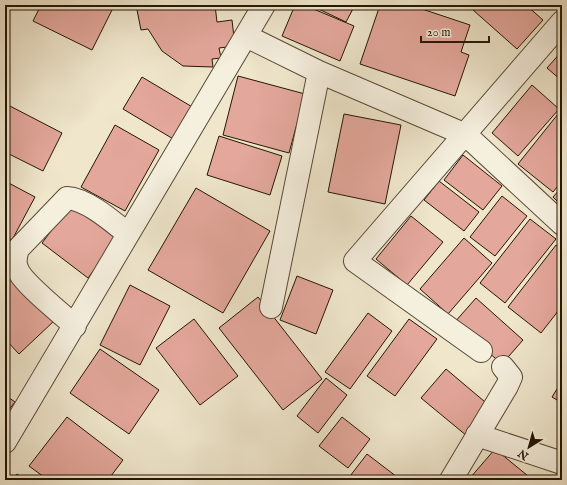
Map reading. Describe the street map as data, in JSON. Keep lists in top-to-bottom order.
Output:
{
  "scale_bar": "20 m",
  "north": "bottom left"
}
